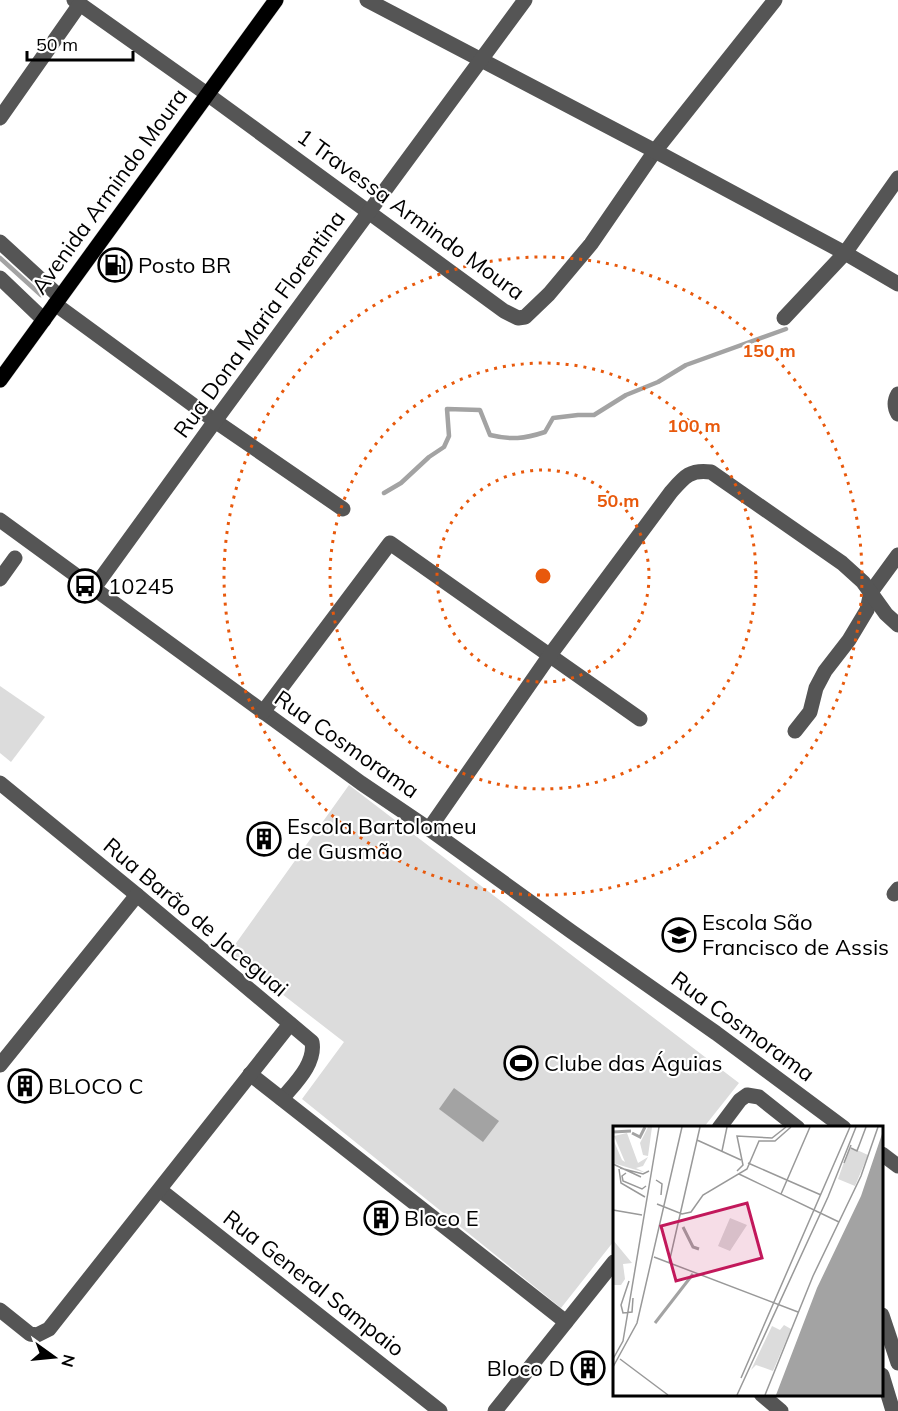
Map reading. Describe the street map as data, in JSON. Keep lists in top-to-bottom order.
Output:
{
  "streets": {
    "main road": ["Avenida Armindo Moura"],
    "street": [
      "1 Travessa Armindo Moura",
      "Rua Dona Maria Florentina",
      "Rua Cosmorama",
      "Rua Barão de Jaceguai",
      "Rua General Sampaio"
    ]
  },
  "crossings": [
    ["Avenida Armindo Moura", "1 Travessa Armindo Moura"],
    ["1 Travessa Armindo Moura", "Rua Dona Maria Florentina"],
    ["Rua Dona Maria Florentina", "Rua Cosmorama"]
  ],
  "places": {
    "fuel station": ["Posto BR"],
    "bus stop": ["10245"],
    "building": [
      "Escola Bartolomeu de Gusmão",
      "BLOCO C",
      "Bloco E",
      "Bloco D"
    ],
    "school or university": ["Escola São Francisco de Assis"],
    "sports": ["Clube das Águias"]
  },
  "scale_bar": "50 m",
  "north": "right",
  "rings": ["150 m", "100 m", "50 m"]
}
